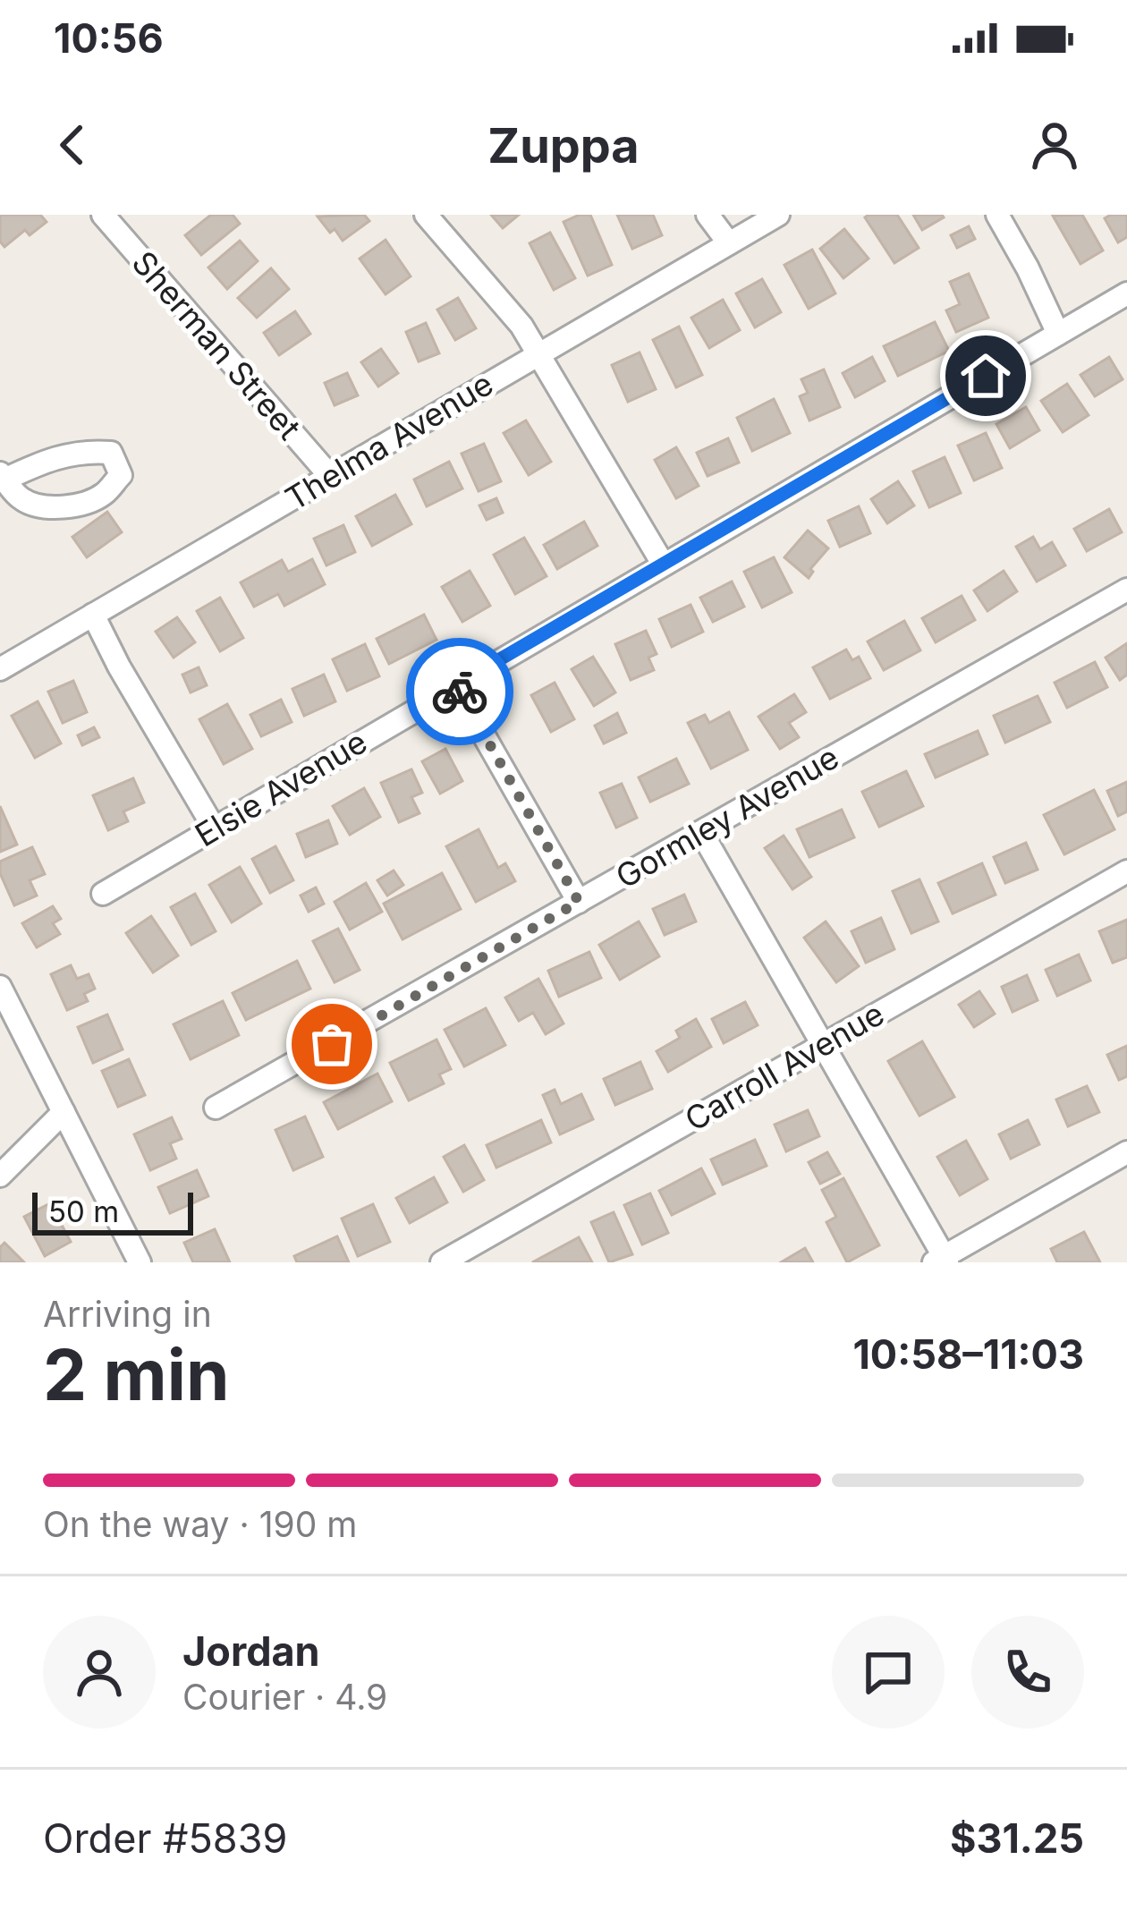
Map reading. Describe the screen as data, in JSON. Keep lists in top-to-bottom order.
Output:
{
  "streets": {
    "street": [
      "Sherman Street",
      "Thelma Avenue",
      "Elsie Avenue",
      "Gormley Avenue",
      "Carroll Avenue"
    ]
  },
  "crossings": [
    ["Sherman Street", "Thelma Avenue"]
  ],
  "scale_bar": "50 m",
  "page": {
    "status": "10:56",
    "header": "Zuppa",
    "scale": "50 m",
    "heading": ["2 min", "Arriving in", "10:58–11:03"],
    "panel": [
      "Jordan",
      "Courier · 4.9",
      "Order #5839",
      "$31.25"
    ],
    "bar": "On the way · 190 m"
  }
}
